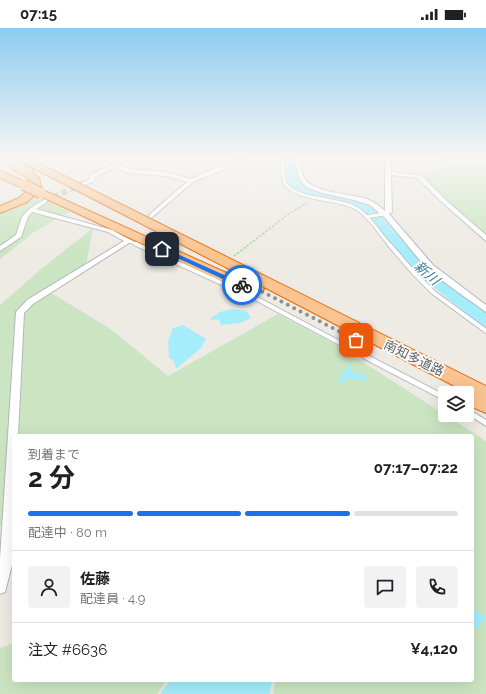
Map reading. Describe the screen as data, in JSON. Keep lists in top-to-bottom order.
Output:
{
  "streets": {
    "highway": ["南知多道路"]
  },
  "water": ["新川"],
  "page": {
    "status": "07:15",
    "heading": ["2 分", "到着まで", "07:17–07:22"],
    "panel": [
      "佐藤",
      "配達員 · 4.9",
      "注文 #6636",
      "¥4,120"
    ],
    "bar": "配達中 · 80 m"
  }
}
